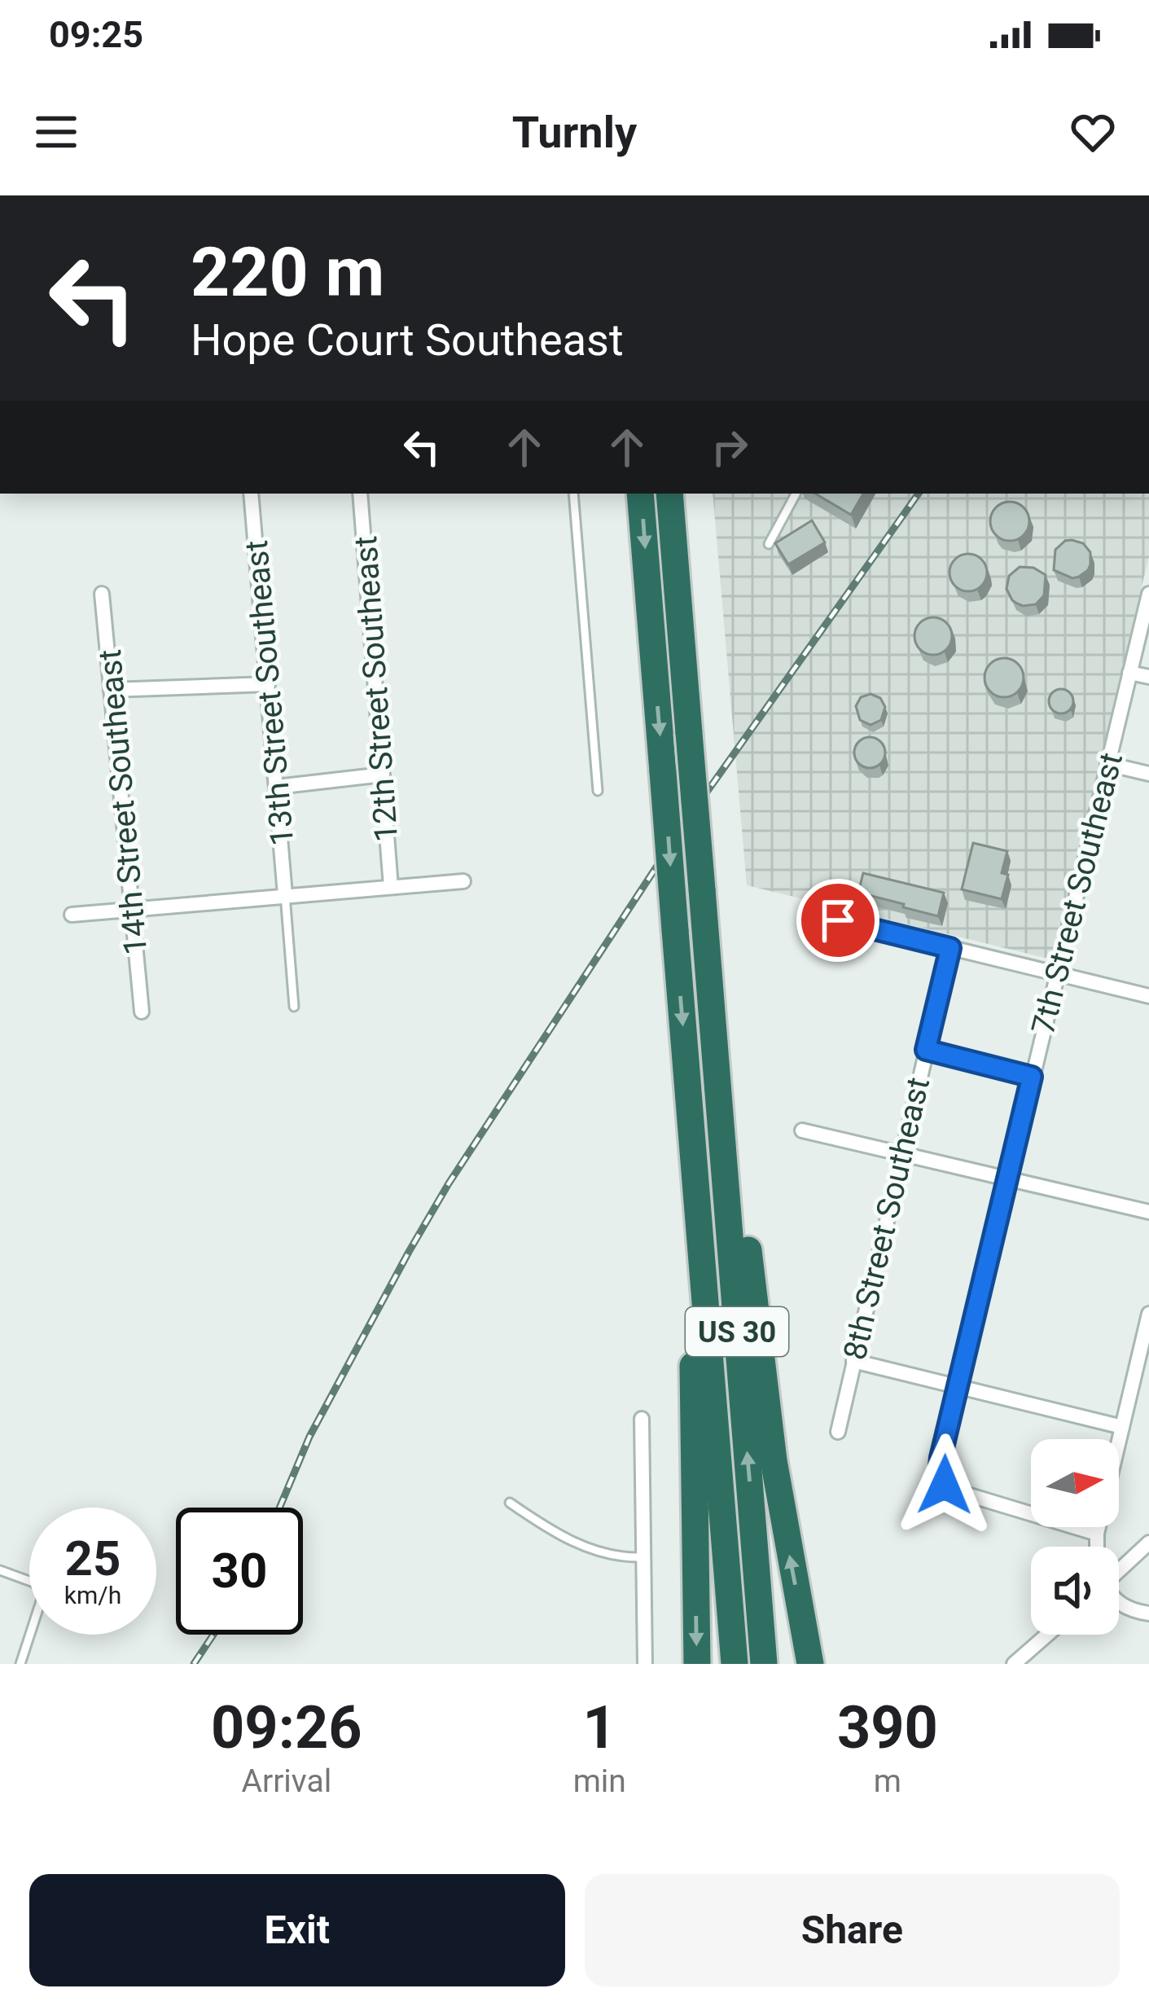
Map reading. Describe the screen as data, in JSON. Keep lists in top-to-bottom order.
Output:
{
  "streets": {
    "highway": ["US 30"],
    "street": [
      "12th Street Southeast",
      "13th Street Southeast",
      "14th Street Southeast",
      "7th Street Southeast",
      "8th Street Southeast"
    ]
  },
  "north": "right",
  "page": {
    "status": "09:25",
    "header": "Turnly",
    "turn": ["220 m", "Hope Court Southeast"],
    "speed": "25 km/h",
    "limit": "30",
    "eta": [
      "09:26",
      "Arrival",
      "1",
      "min",
      "390",
      "m"
    ],
    "buttons": ["Exit", "Share"]
  }
}
